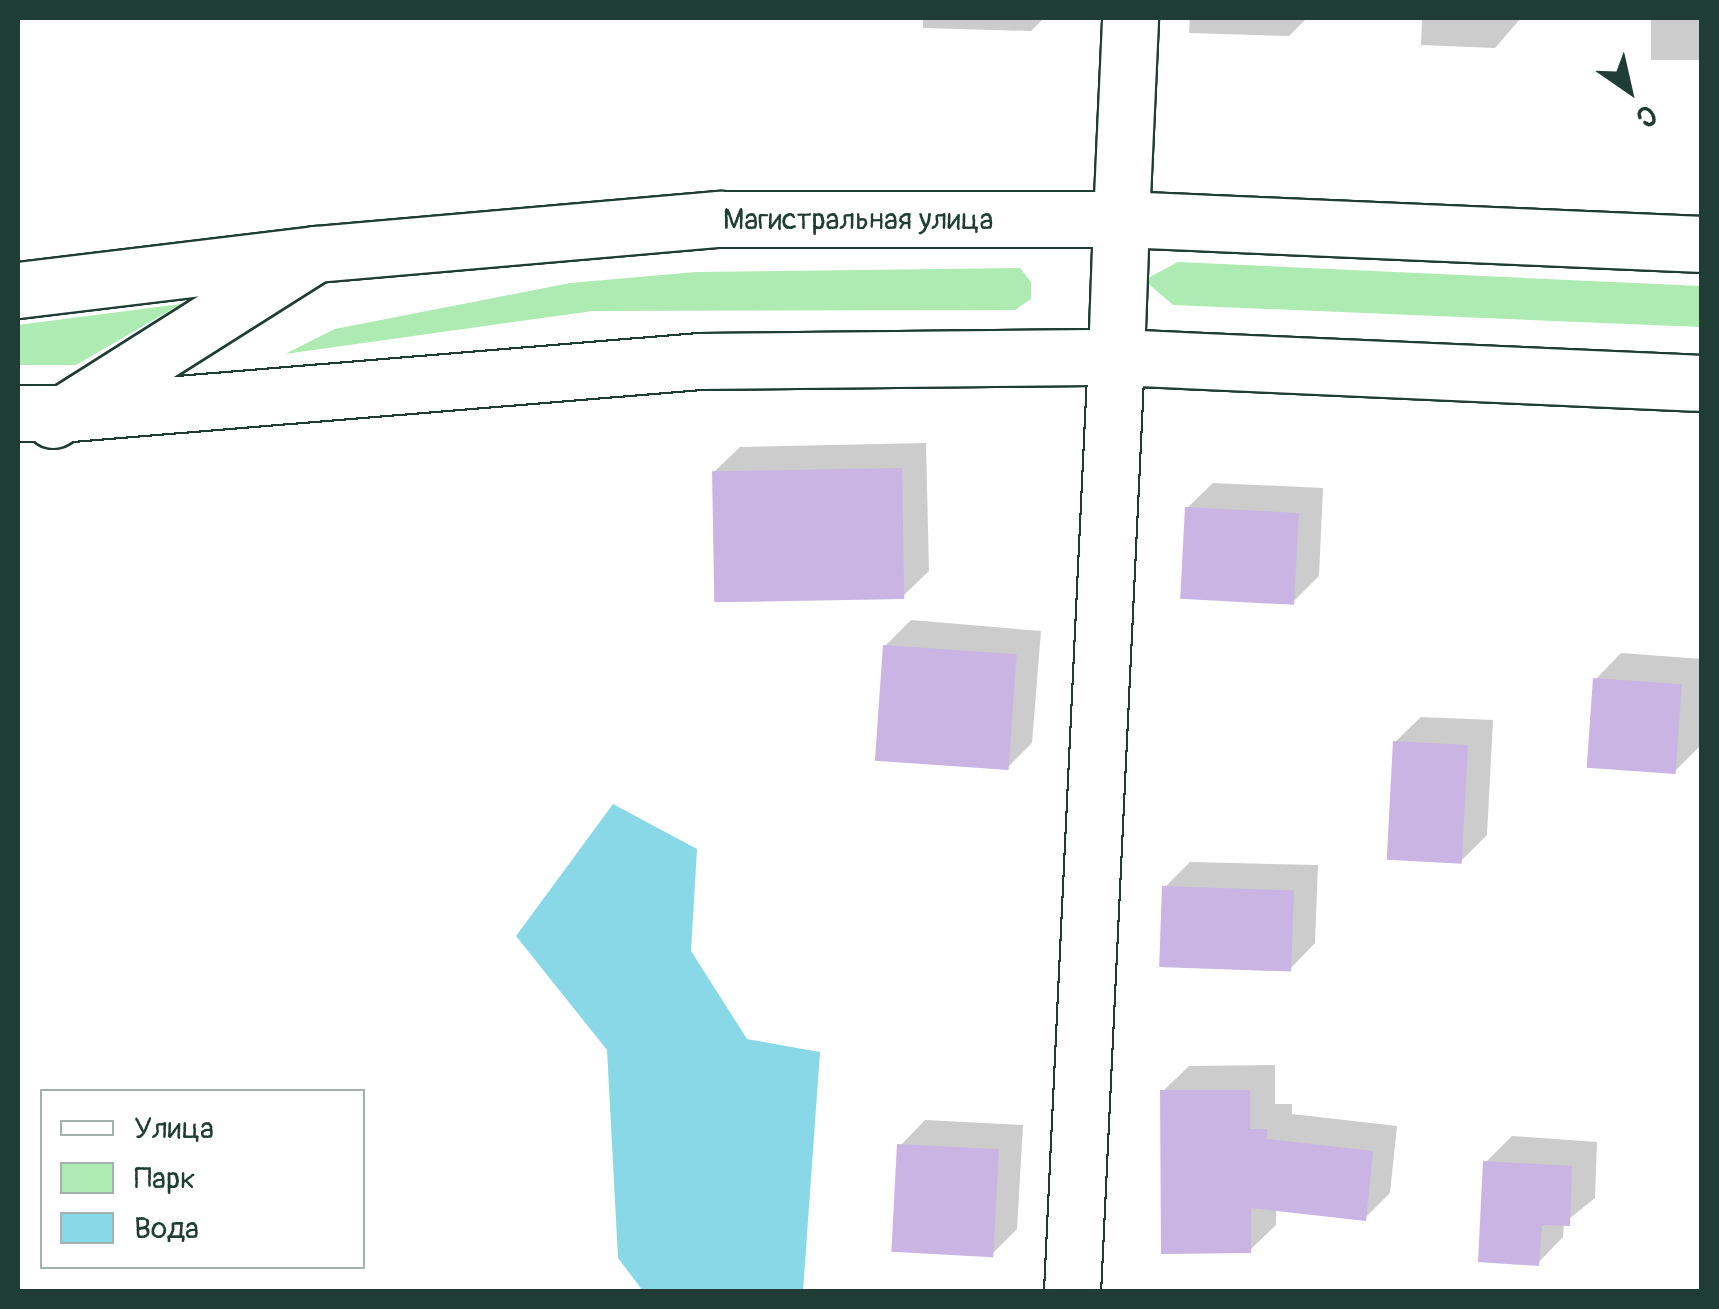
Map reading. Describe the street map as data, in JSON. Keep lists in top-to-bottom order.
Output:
{
  "streets": {
    "main road": ["Магистральная улица"]
  },
  "legend": ["Улица", "Парк", "Вода"],
  "north": "bottom right"
}
